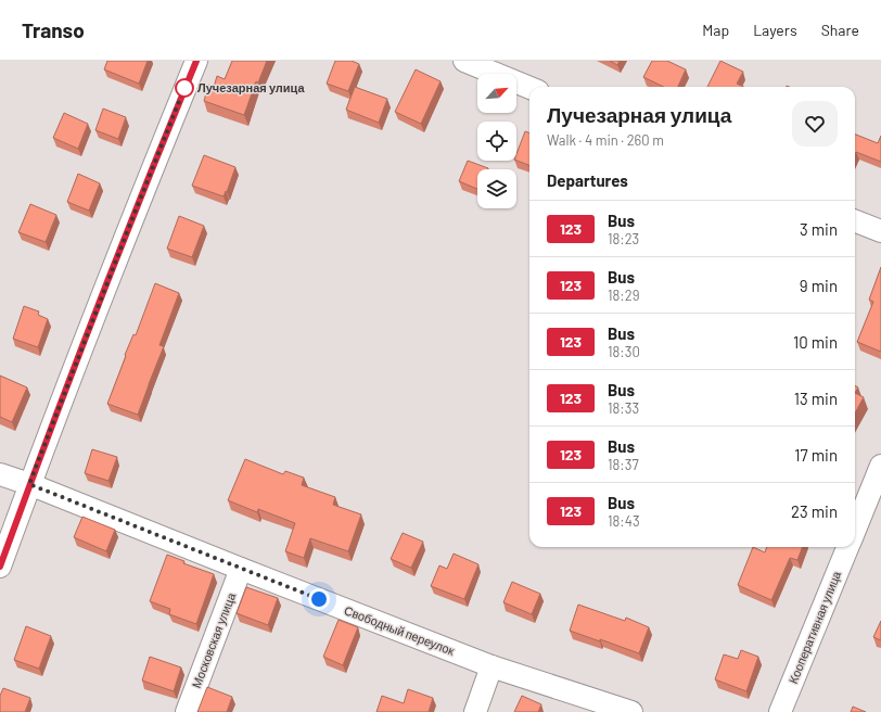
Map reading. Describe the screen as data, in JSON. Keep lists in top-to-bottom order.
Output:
{
  "streets": {
    "street": ["Кооперативная улица", "Свободный переулок", "Московская улица"]
  },
  "crossings": [
    ["Свободный переулок", "Московская улица"]
  ],
  "places": ["Лучезарная улица"],
  "lines": ["bus line 123"],
  "north": "top right",
  "page": {
    "header": "Transo",
    "nav": ["Map", "Layers", "Share"],
    "heading": [
      ["Лучезарная улица", "Walk · 4 min · 260 m"],
      "Departures"
    ],
    "list": [
      {
        "mark": "123",
        "name": "Bus",
        "note": "18:23",
        "value": "3 min"
      },
      {
        "mark": "123",
        "name": "Bus",
        "note": "18:29",
        "value": "9 min"
      },
      {
        "mark": "123",
        "name": "Bus",
        "note": "18:30",
        "value": "10 min"
      },
      {
        "mark": "123",
        "name": "Bus",
        "note": "18:33",
        "value": "13 min"
      },
      {
        "mark": "123",
        "name": "Bus",
        "note": "18:37",
        "value": "17 min"
      },
      {
        "mark": "123",
        "name": "Bus",
        "note": "18:43",
        "value": "23 min"
      }
    ]
  }
}
